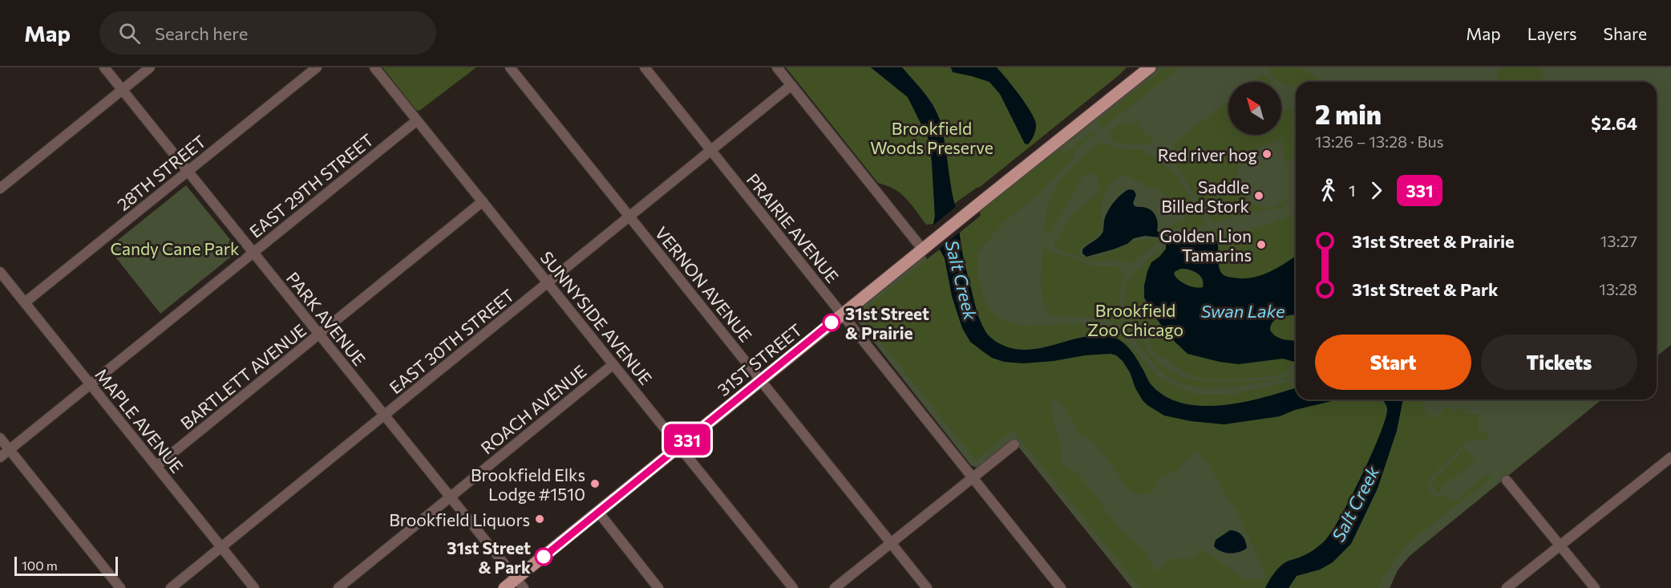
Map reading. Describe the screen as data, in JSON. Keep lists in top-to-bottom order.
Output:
{
  "streets": {
    "main road": ["31ST STREET"],
    "street": [
      "28TH STREET",
      "EAST 29TH STREET",
      "PRAIRIE AVENUE",
      "VERNON AVENUE",
      "SUNNYSIDE AVENUE",
      "PARK AVENUE",
      "EAST 30TH STREET",
      "BARTLETT AVENUE",
      "ROACH AVENUE",
      "MAPLE AVENUE"
    ]
  },
  "crossings": [
    ["28TH STREET", "PARK AVENUE"],
    ["28TH STREET", "MAPLE AVENUE"],
    ["EAST 29TH STREET", "SUNNYSIDE AVENUE"],
    ["EAST 29TH STREET", "PARK AVENUE"],
    ["EAST 29TH STREET", "MAPLE AVENUE"],
    ["PRAIRIE AVENUE", "EAST 30TH STREET"],
    ["PRAIRIE AVENUE", "31ST STREET"],
    ["VERNON AVENUE", "EAST 30TH STREET"],
    ["VERNON AVENUE", "31ST STREET"],
    ["SUNNYSIDE AVENUE", "EAST 30TH STREET"],
    ["SUNNYSIDE AVENUE", "31ST STREET"],
    ["SUNNYSIDE AVENUE", "BARTLETT AVENUE"],
    ["SUNNYSIDE AVENUE", "ROACH AVENUE"],
    ["PARK AVENUE", "EAST 30TH STREET"],
    ["PARK AVENUE", "31ST STREET"],
    ["PARK AVENUE", "BARTLETT AVENUE"],
    ["PARK AVENUE", "ROACH AVENUE"],
    ["EAST 30TH STREET", "MAPLE AVENUE"],
    ["BARTLETT AVENUE", "MAPLE AVENUE"]
  ],
  "water": ["Salt Creek", "Swan Lake"],
  "parks": ["Brookfield Woods Preserve", "Candy Cane Park", "Brookfield Zoo Chicago"],
  "places": [
    "Red river hog",
    "Saddle Billed Stork",
    "Golden Lion Tamarins",
    "31st Street & Prairie",
    "Brookfield Elks Lodge #1510",
    "Brookfield Liquors",
    "31st Street & Park"
  ],
  "lines": ["bus line 331"],
  "scale_bar": "100 m",
  "north": "top left",
  "page": {
    "header": "Map",
    "search": "Search here",
    "nav": ["Map", "Layers", "Share"],
    "on_map": "331",
    "heading": ["2 min", "13:26 – 13:28 · Bus", "$2.64"],
    "legs": ["1", "331"],
    "list": [
      {
        "name": "31st Street & Prairie",
        "value": "13:27"
      },
      {
        "name": "31st Street & Park",
        "value": "13:28"
      }
    ],
    "buttons": ["Start", "Tickets"],
    "scale": "100 m"
  }
}
